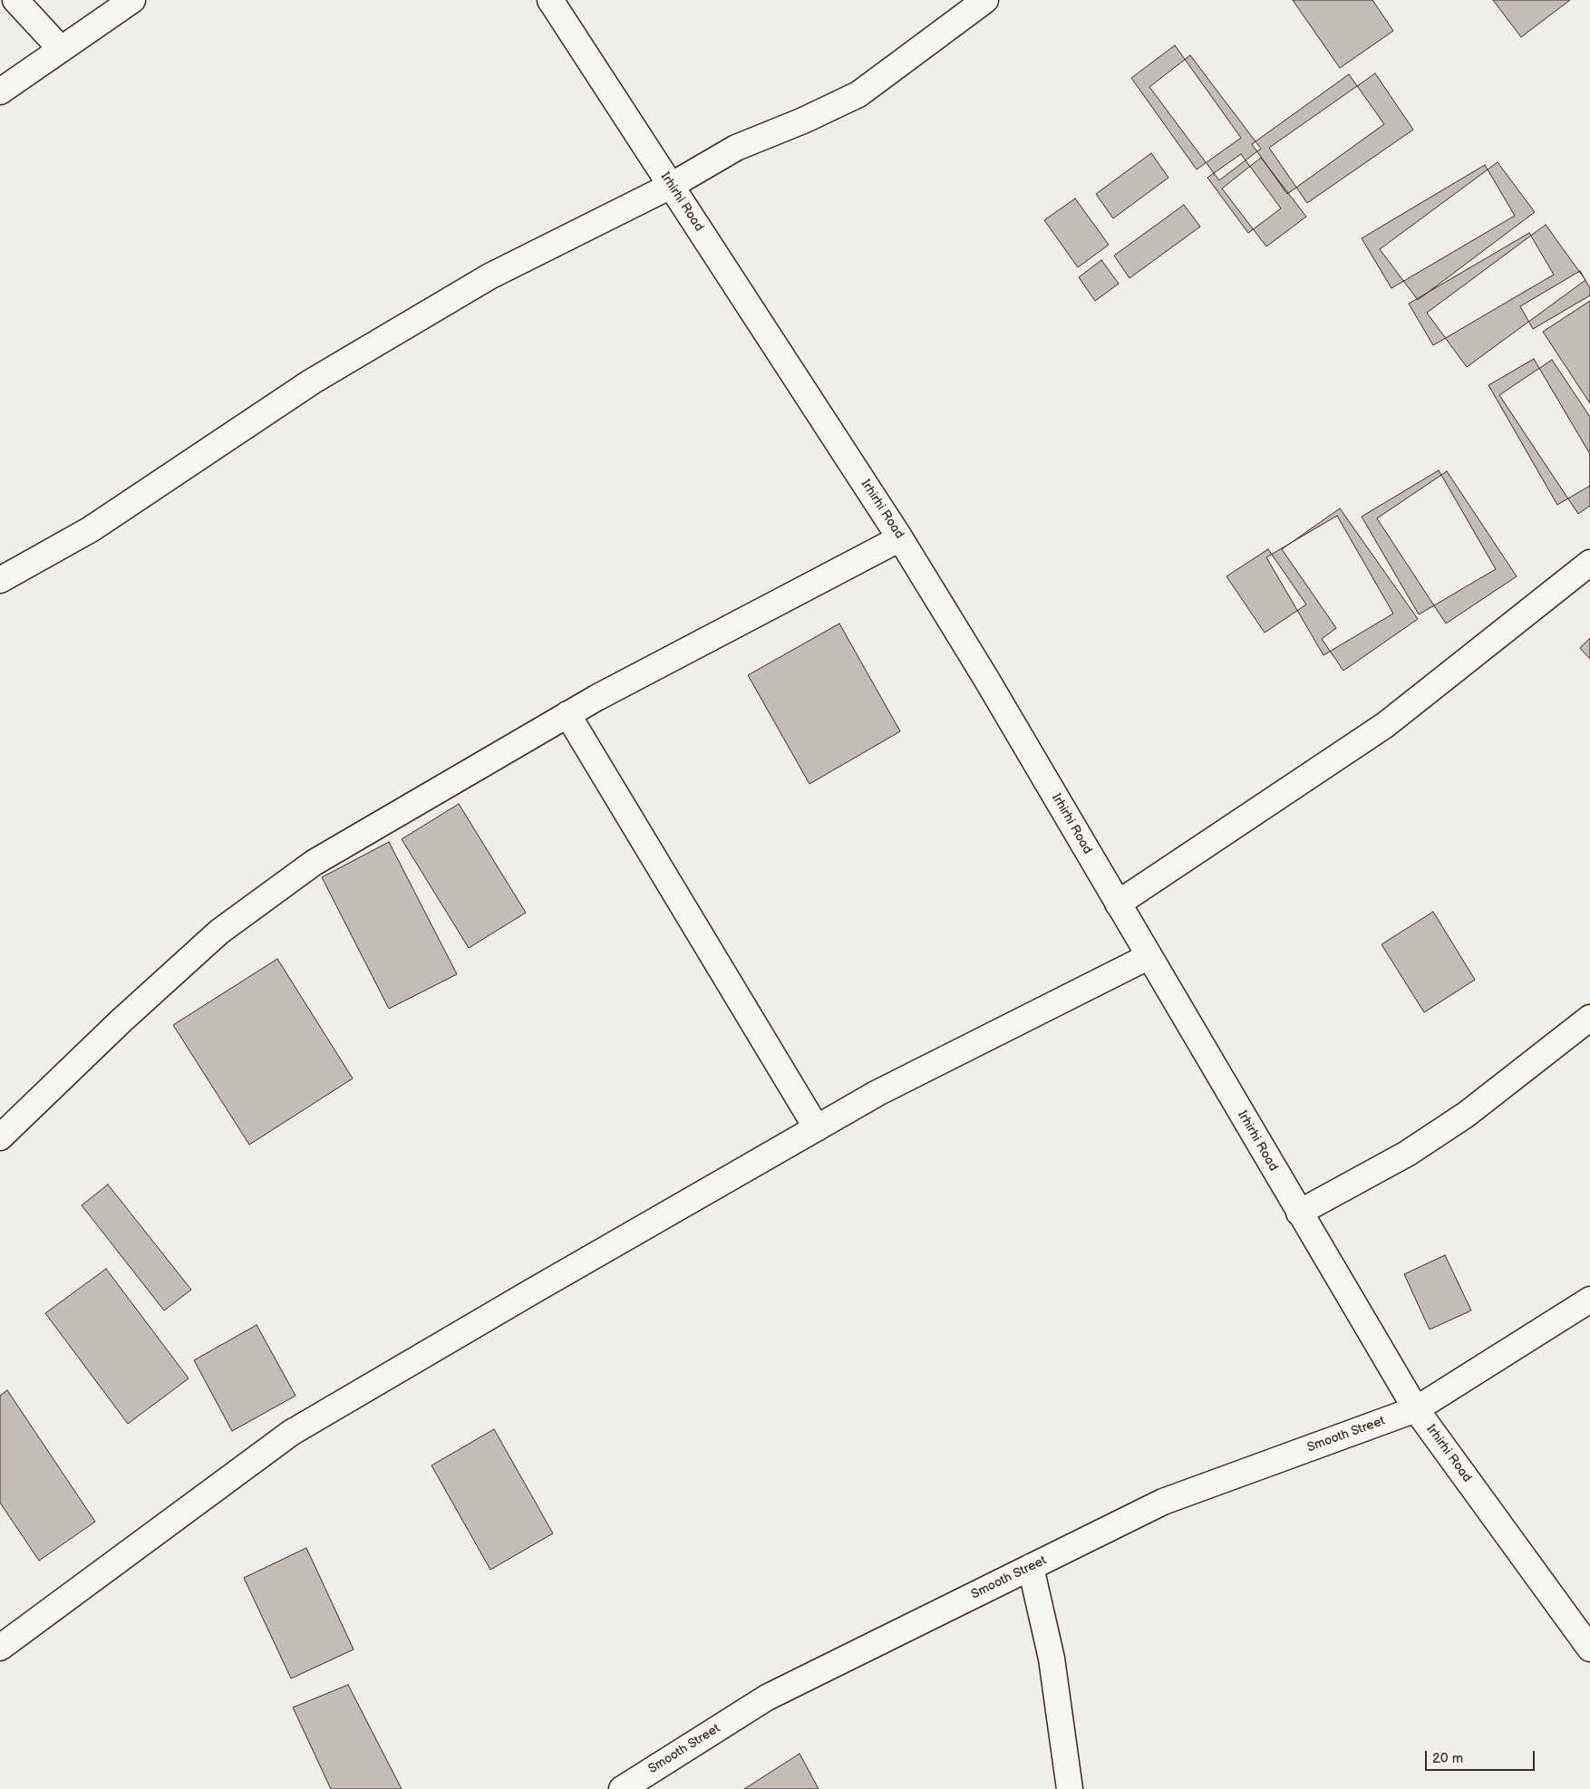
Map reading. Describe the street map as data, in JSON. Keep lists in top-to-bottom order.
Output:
{
  "streets": {
    "street": ["Irhirhi Road", "Smooth Street"]
  },
  "crossings": [
    ["Irhirhi Road", "Smooth Street"]
  ],
  "scale_bar": "20 m"
}
